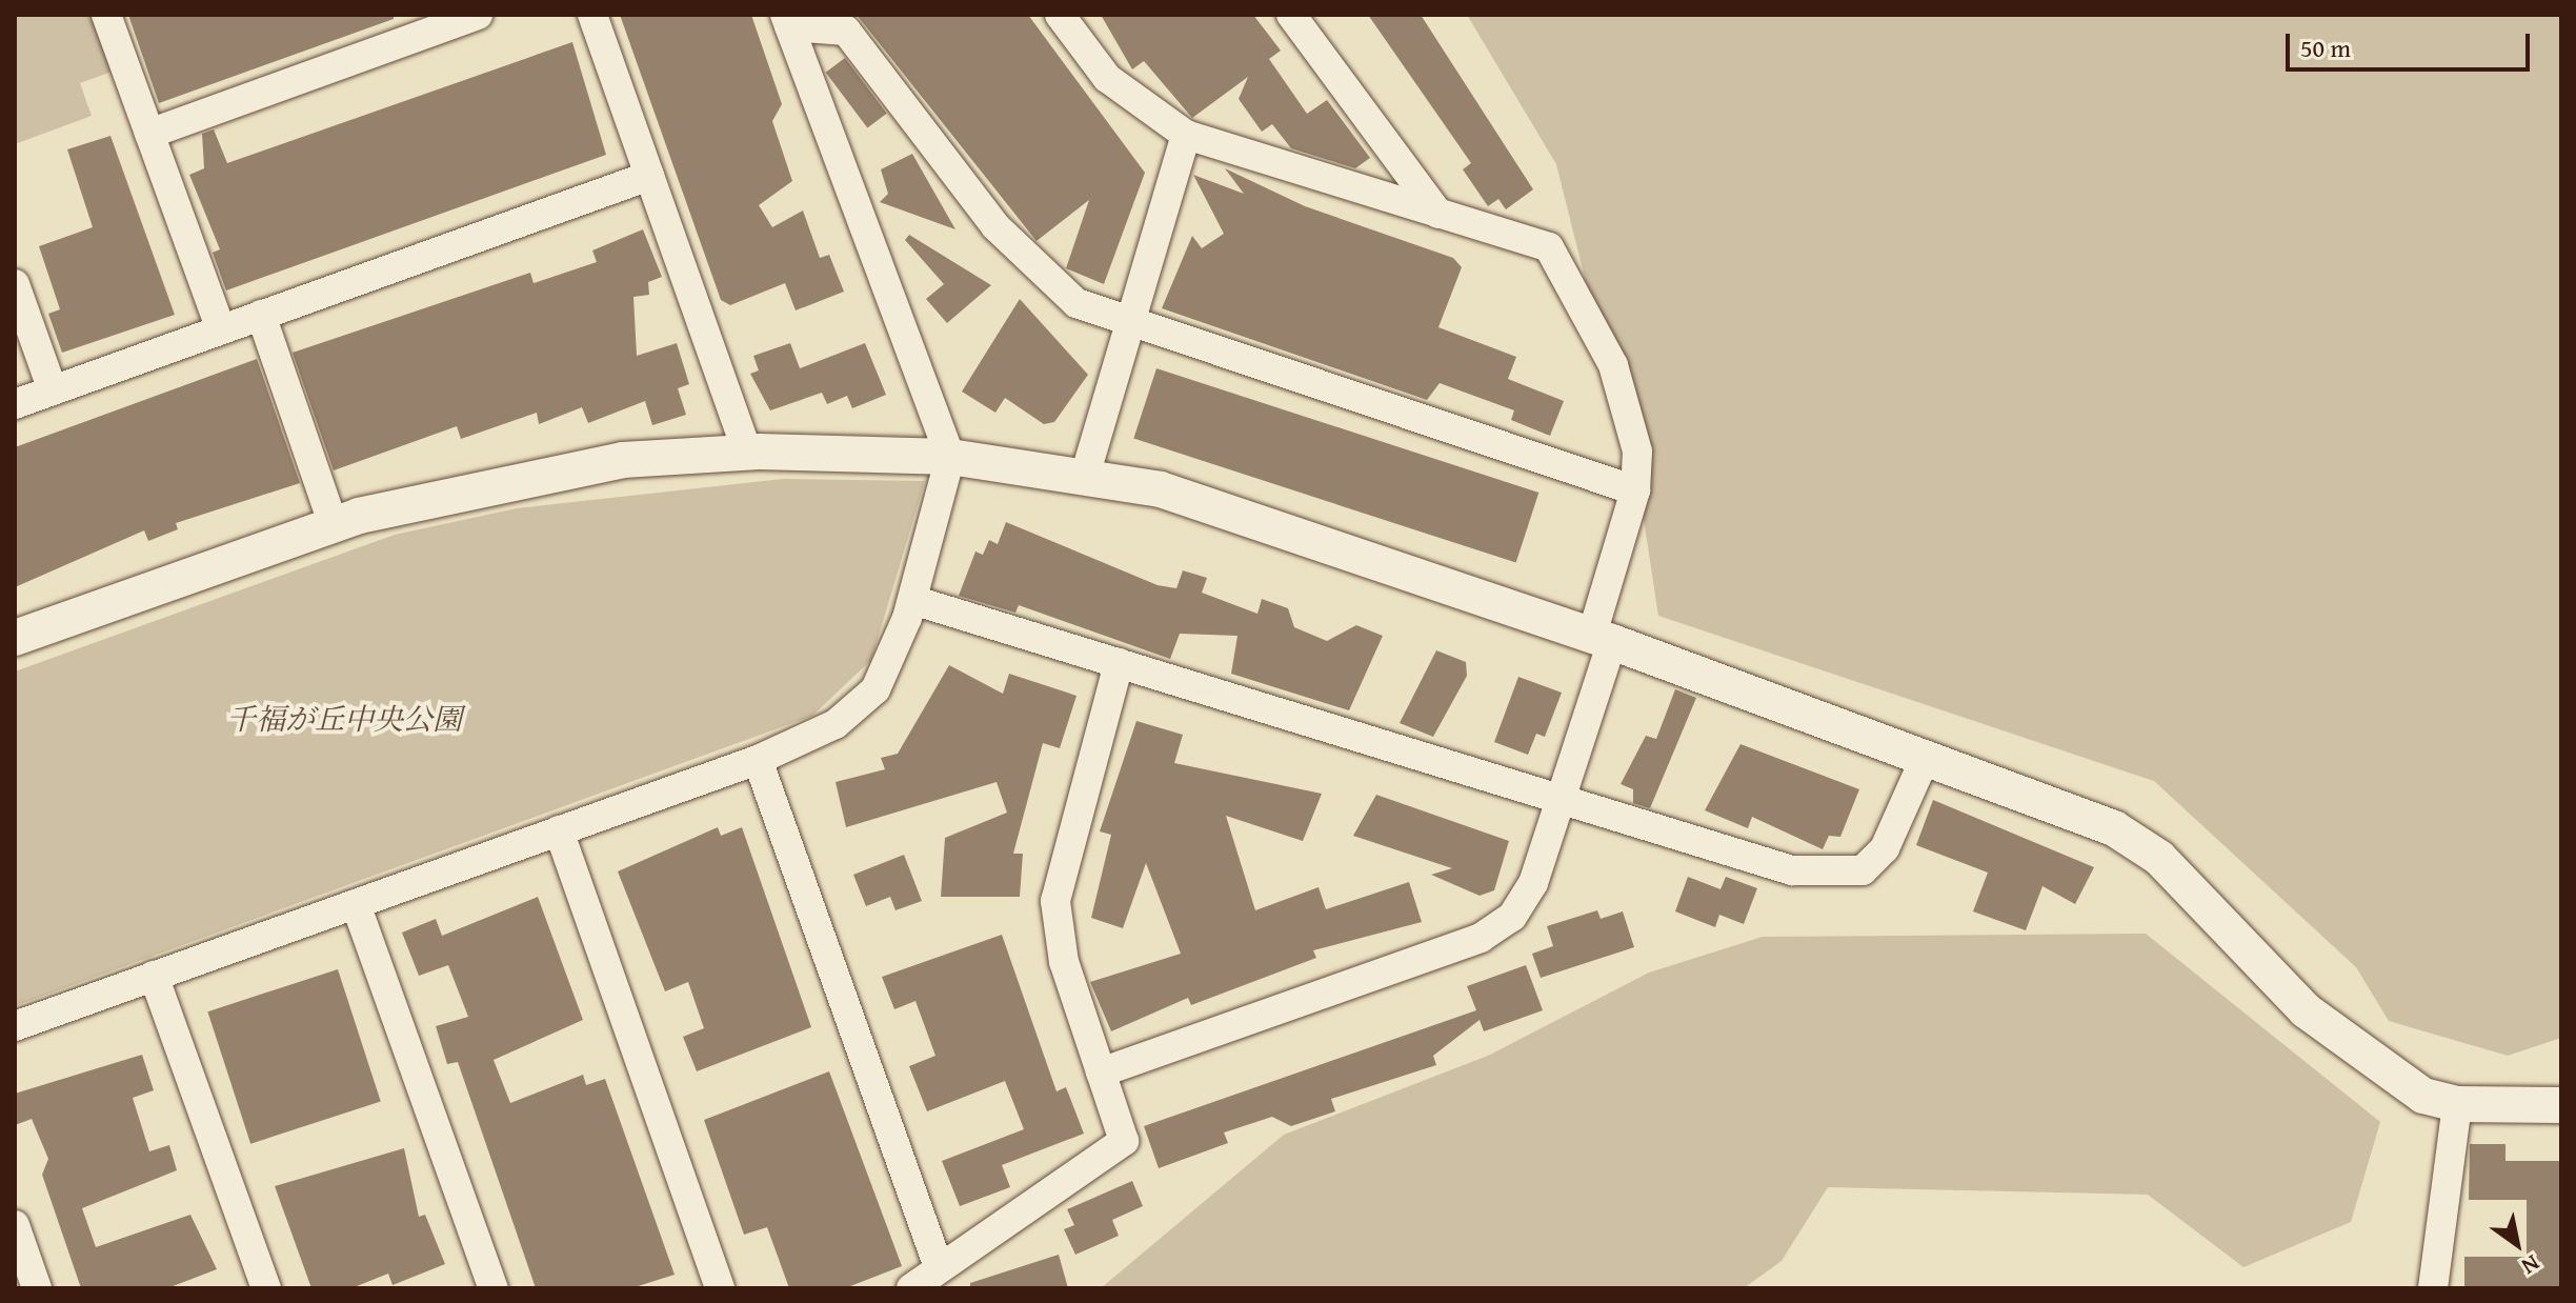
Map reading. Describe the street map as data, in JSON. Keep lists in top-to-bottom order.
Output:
{
  "parks": ["千福が丘中央公園"],
  "scale_bar": "50 m",
  "north": "bottom right"
}
